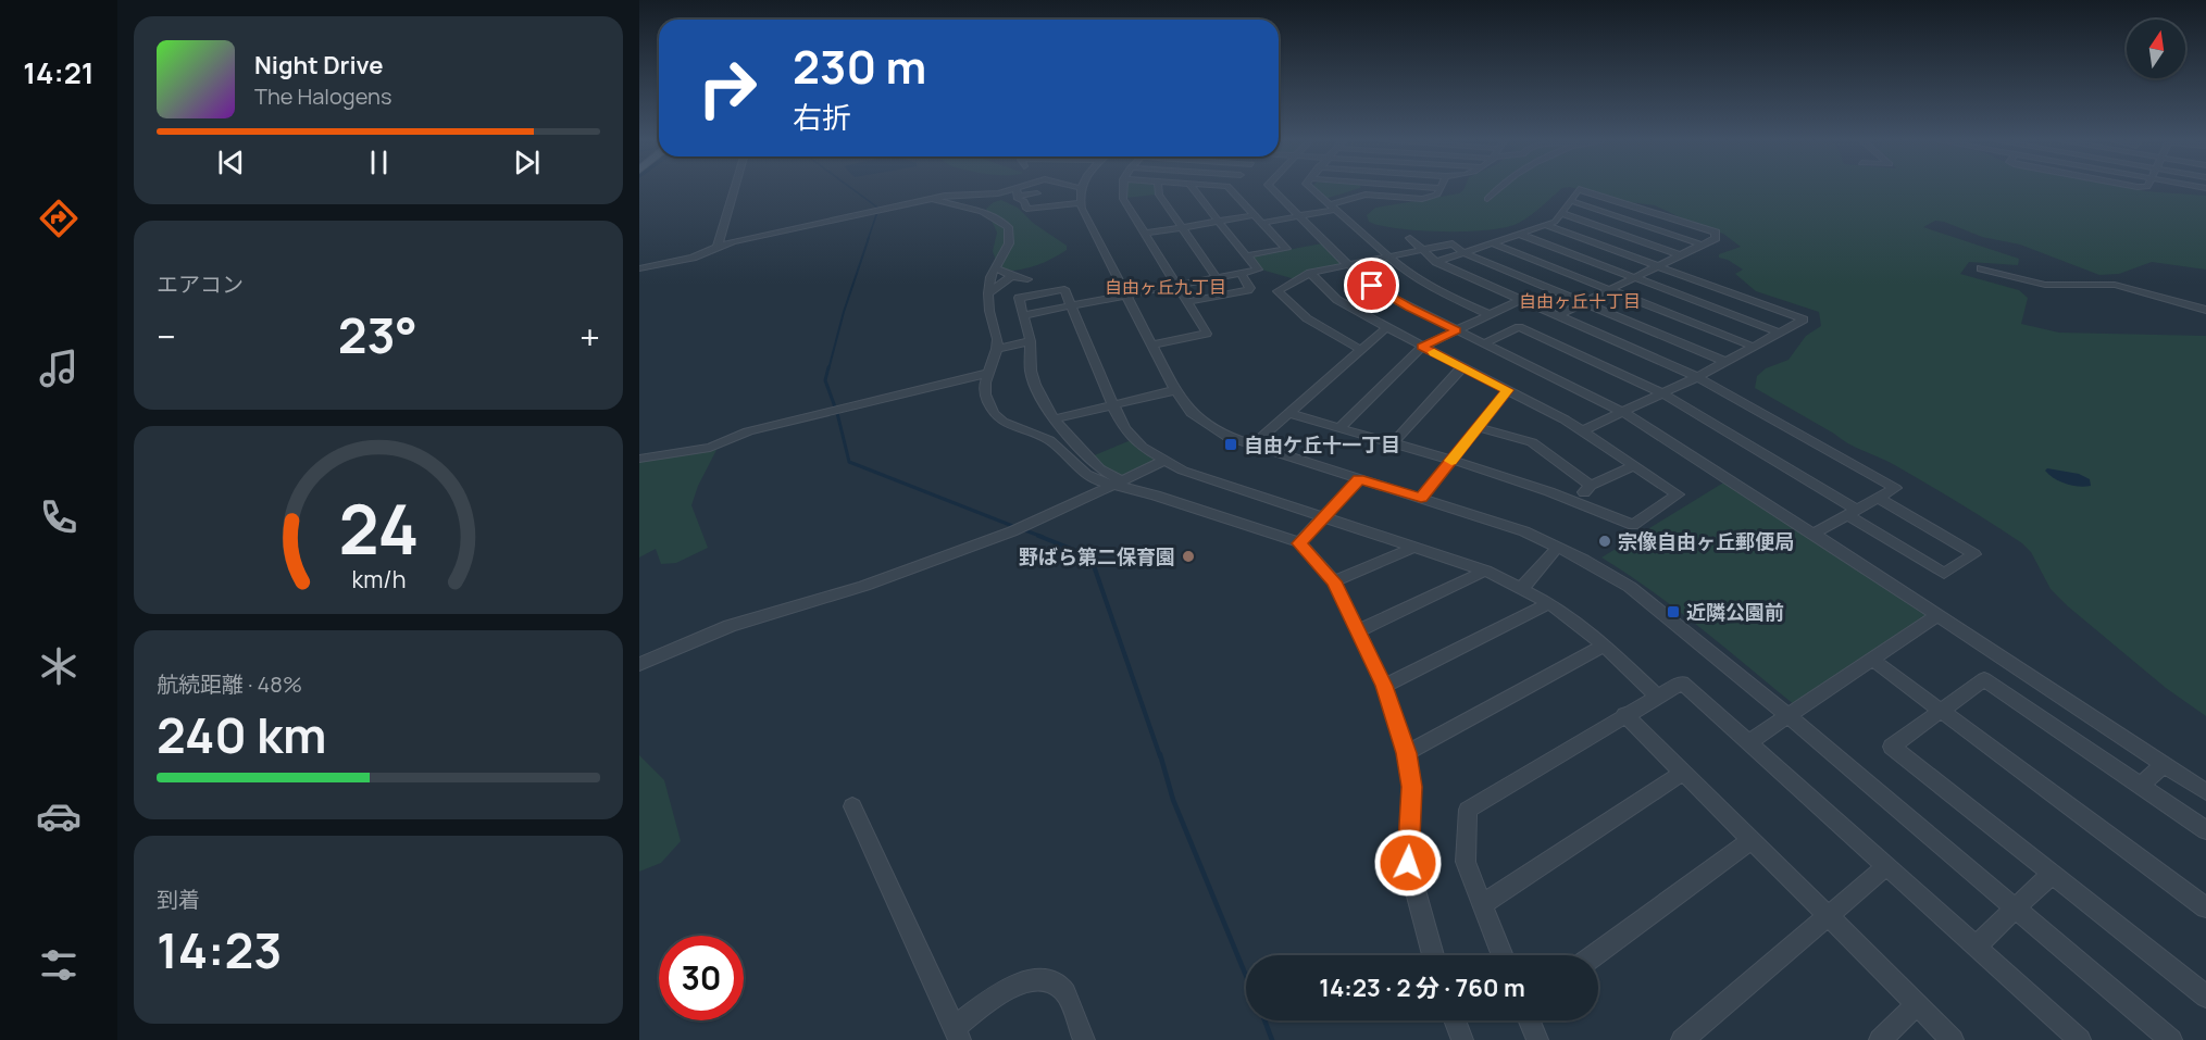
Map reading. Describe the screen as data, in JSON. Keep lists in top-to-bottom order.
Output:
{
  "districts": ["自由ヶ丘九丁目", "自由ヶ丘十丁目"],
  "places": {
    "transit": ["自由ケ丘十一丁目", "近隣公園前"],
    "other": ["宗像自由ヶ丘郵便局", "野ばら第二保育園"]
  },
  "north": "top",
  "page": {
    "tabs": "14:21",
    "turn": ["230 m", "右折"],
    "song": ["Night Drive", "The Halogens"],
    "tile": [
      "エアコン",
      ["航続距離 · 48%", "240 km"],
      ["到着", "14:23"]
    ],
    "heat": ["−", "23°", "+"],
    "limit": "30",
    "trip": "14:23 · 2 分 · 760 m",
    "gauge": ["24", "km/h"]
  }
}
